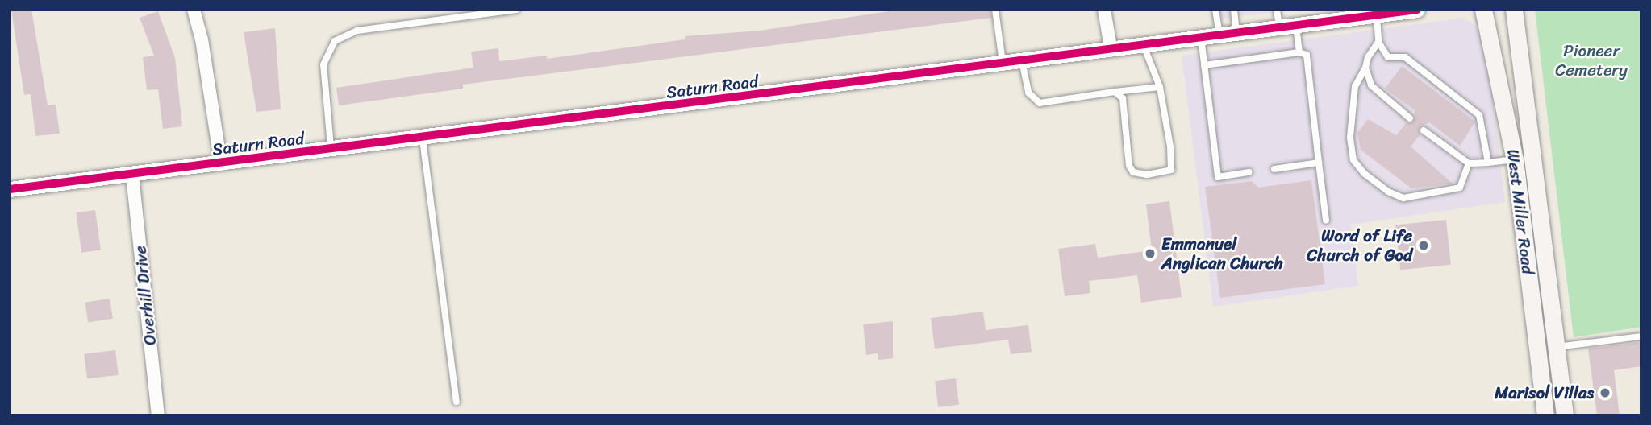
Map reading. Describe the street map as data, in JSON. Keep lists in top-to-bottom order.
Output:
{
  "streets": {
    "main road": ["West Miller Road"],
    "street": ["Saturn Road", "Overhill Drive"]
  },
  "crossings": [
    ["Saturn Road", "Overhill Drive"]
  ],
  "parks": ["Pioneer Cemetery"],
  "places": ["Word of Life Church of God", "Emmanuel Anglican Church", "Marisol Villas"]
}
